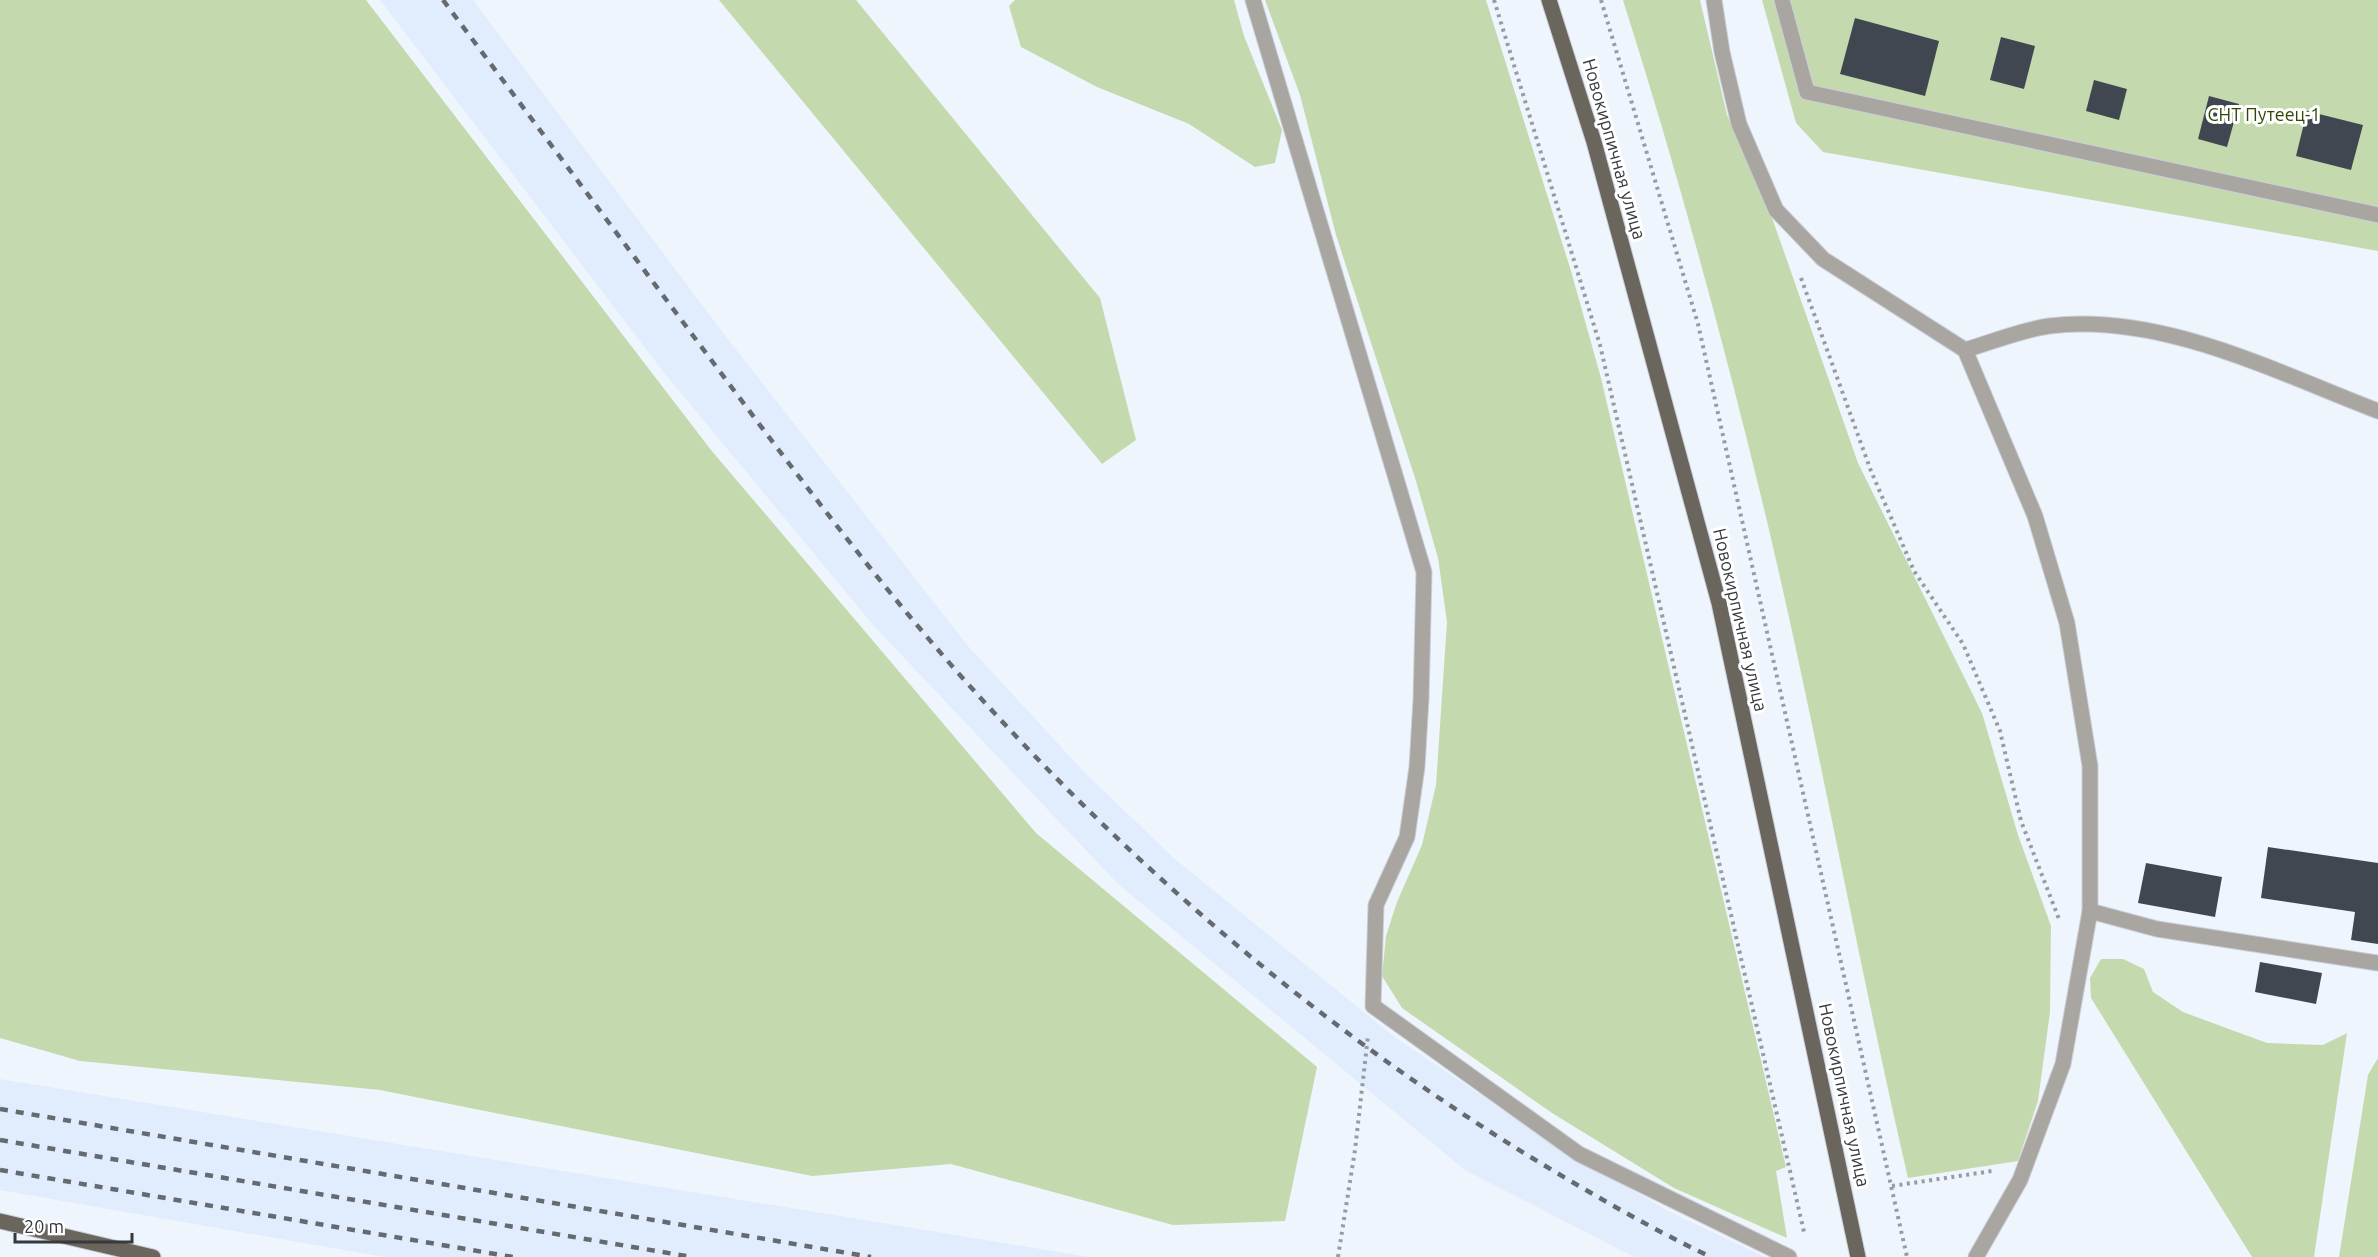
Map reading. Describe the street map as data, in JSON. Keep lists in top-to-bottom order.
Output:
{
  "streets": {
    "main road": ["Новокирпичная улица"]
  },
  "parks": ["СНТ Путеец-1"],
  "scale_bar": "20 m"
}
